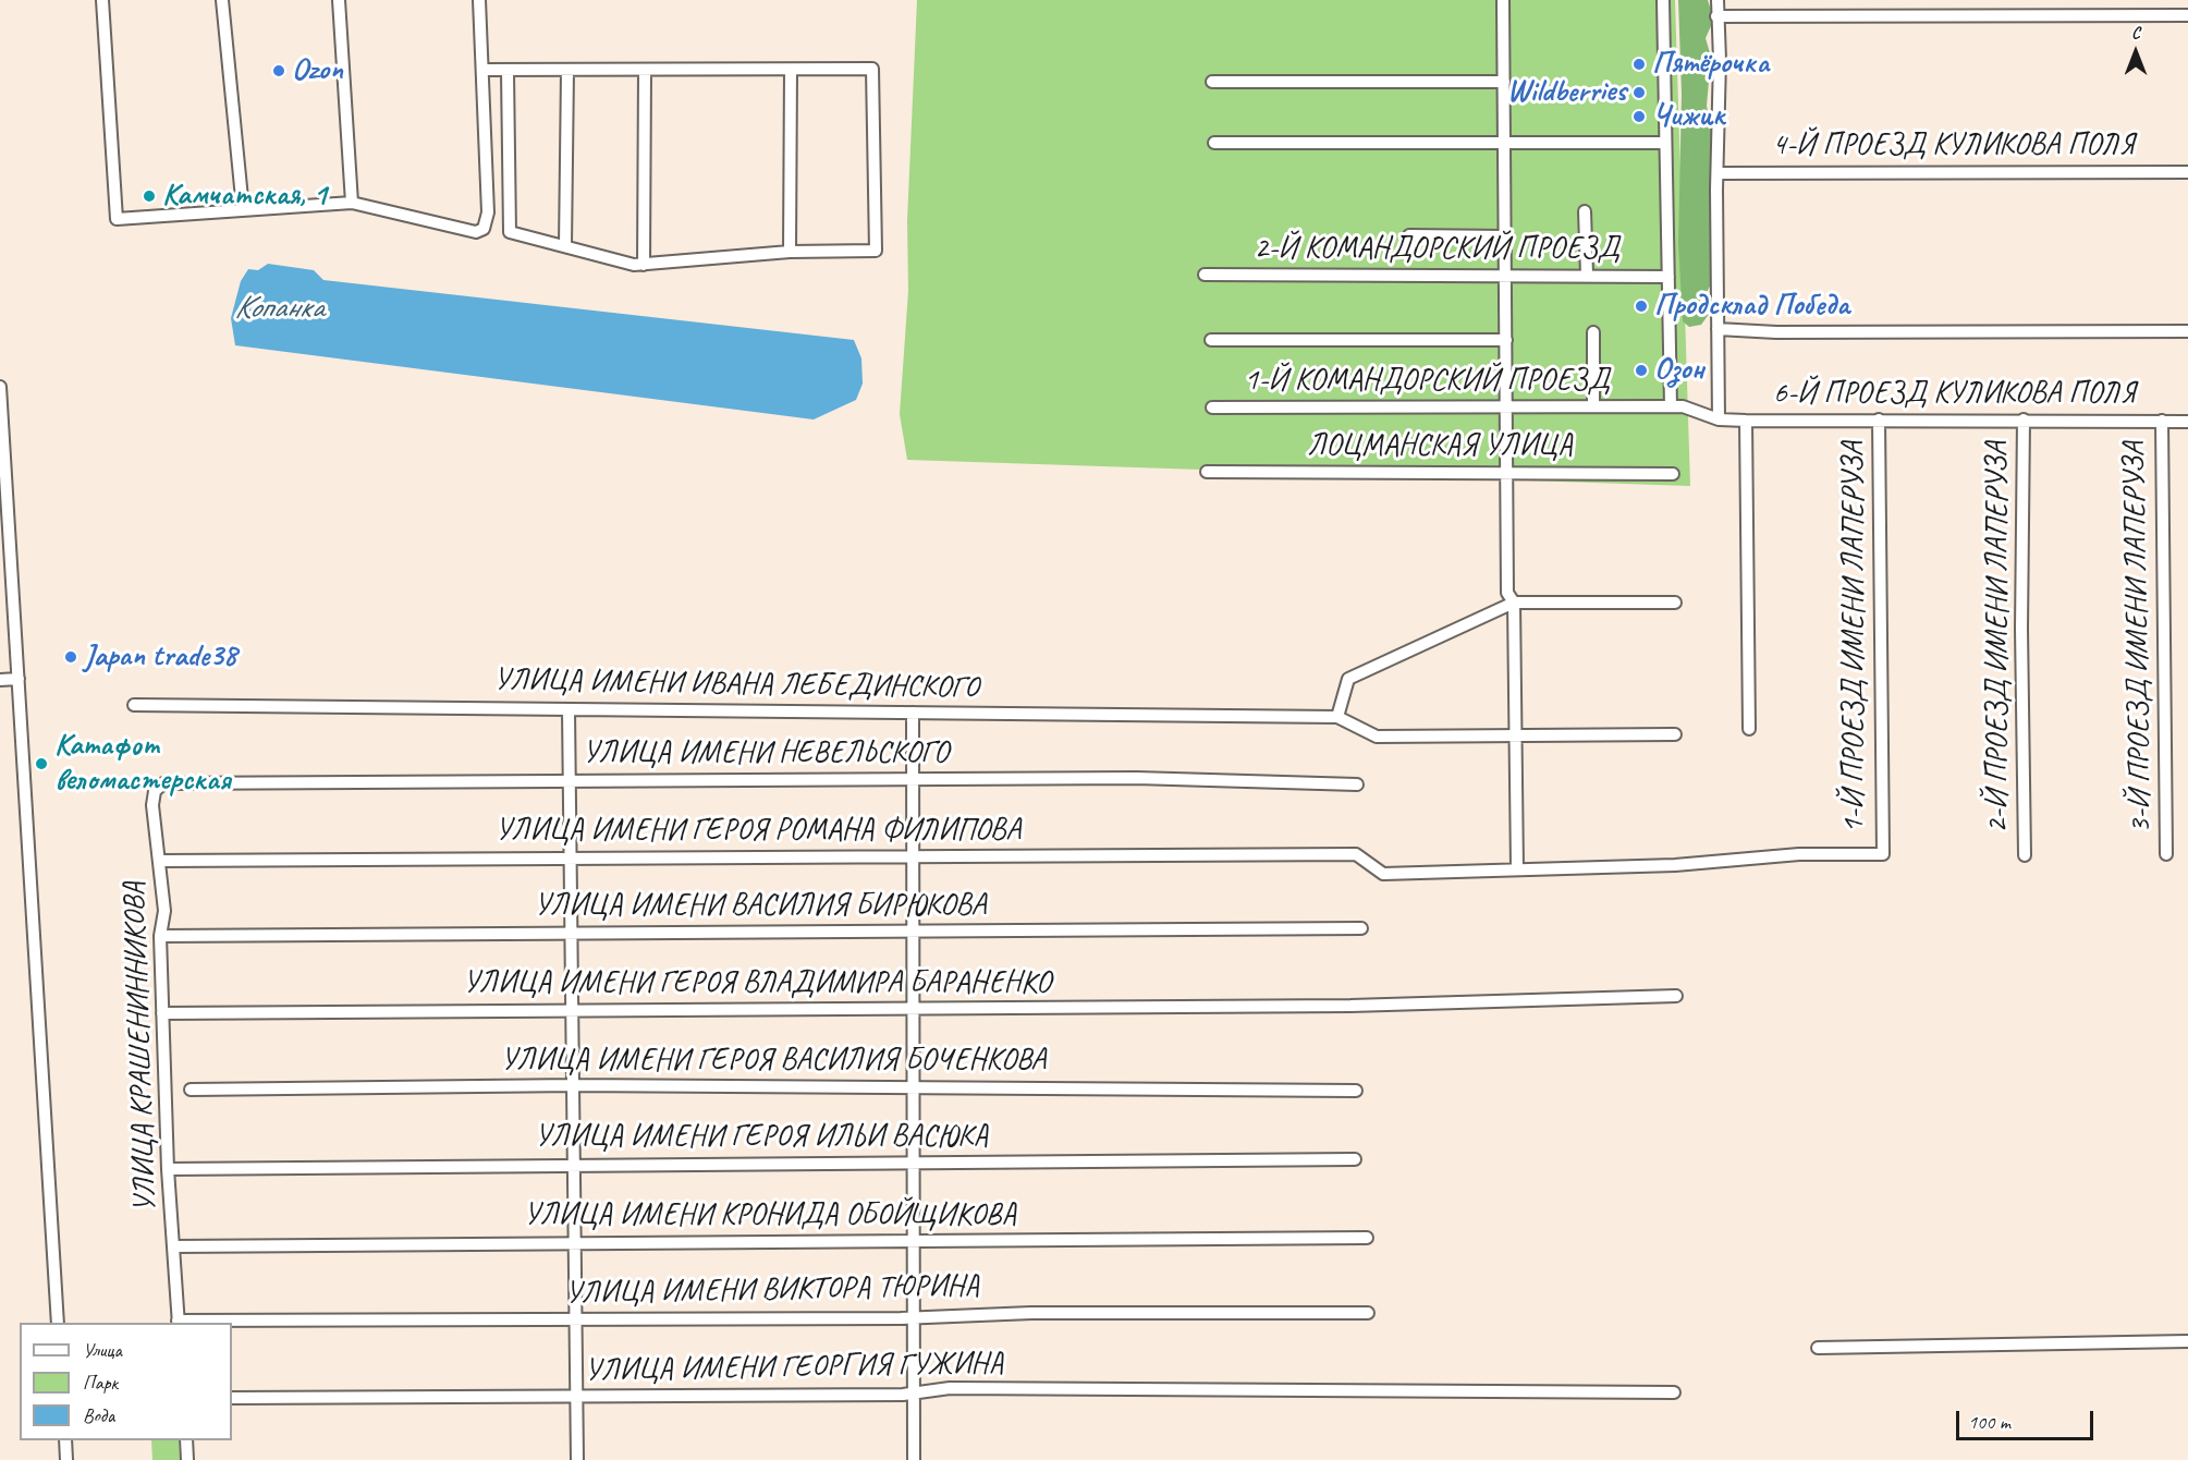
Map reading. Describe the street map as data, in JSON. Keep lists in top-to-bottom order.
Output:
{
  "streets": {
    "street": [
      "4-Й ПРОЕЗД КУЛИКОВА ПОЛЯ",
      "2-Й КОМАНДОРСКИЙ ПРОЕЗД",
      "1-Й КОМАНДОРСКИЙ ПРОЕЗД",
      "6-Й ПРОЕЗД КУЛИКОВА ПОЛЯ",
      "ЛОЦМАНСКАЯ УЛИЦА",
      "1-Й ПРОЕЗД ИМЕНИ ЛАПЕРУЗА",
      "2-Й ПРОЕЗД ИМЕНИ ЛАПЕРУЗА",
      "3-Й ПРОЕЗД ИМЕНИ ЛАПЕРУЗА",
      "УЛИЦА ИМЕНИ ИВАНА ЛЕБЕДИНСКОГО",
      "УЛИЦА ИМЕНИ НЕВЕЛЬСКОГО",
      "УЛИЦА ИМЕНИ ГЕРОЯ РОМАНА ФИЛИПОВА",
      "УЛИЦА ИМЕНИ ВАСИЛИЯ БИРЮКОВА",
      "УЛИЦА ИМЕНИ ГЕРОЯ ВЛАДИМИРА БАРАНЕНКО",
      "УЛИЦА КРАШЕНИННИКОВА",
      "УЛИЦА ИМЕНИ ГЕРОЯ ВАСИЛИЯ БОЧЕНКОВА",
      "УЛИЦА ИМЕНИ ГЕРОЯ ИЛЬИ ВАСЮКА",
      "УЛИЦА ИМЕНИ КРОНИДА ОБОЙЩИКОВА",
      "УЛИЦА ИМЕНИ ВИКТОРА ТЮРИНА",
      "УЛИЦА ИМЕНИ ГЕОРГИЯ ГУЖИНА"
    ]
  },
  "crossings": [
    ["1-Й КОМАНДОРСКИЙ ПРОЕЗД", "6-Й ПРОЕЗД КУЛИКОВА ПОЛЯ"],
    ["6-Й ПРОЕЗД КУЛИКОВА ПОЛЯ", "1-Й ПРОЕЗД ИМЕНИ ЛАПЕРУЗА"],
    ["6-Й ПРОЕЗД КУЛИКОВА ПОЛЯ", "2-Й ПРОЕЗД ИМЕНИ ЛАПЕРУЗА"],
    ["6-Й ПРОЕЗД КУЛИКОВА ПОЛЯ", "3-Й ПРОЕЗД ИМЕНИ ЛАПЕРУЗА"],
    ["1-Й ПРОЕЗД ИМЕНИ ЛАПЕРУЗА", "УЛИЦА ИМЕНИ ГЕРОЯ РОМАНА ФИЛИПОВА"],
    ["УЛИЦА ИМЕНИ НЕВЕЛЬСКОГО", "УЛИЦА КРАШЕНИННИКОВА"],
    ["УЛИЦА ИМЕНИ ГЕРОЯ РОМАНА ФИЛИПОВА", "УЛИЦА КРАШЕНИННИКОВА"],
    ["УЛИЦА ИМЕНИ ВАСИЛИЯ БИРЮКОВА", "УЛИЦА КРАШЕНИННИКОВА"],
    ["УЛИЦА ИМЕНИ ГЕРОЯ ВЛАДИМИРА БАРАНЕНКО", "УЛИЦА КРАШЕНИННИКОВА"],
    ["УЛИЦА КРАШЕНИННИКОВА", "УЛИЦА ИМЕНИ ГЕРОЯ ИЛЬИ ВАСЮКА"],
    ["УЛИЦА КРАШЕНИННИКОВА", "УЛИЦА ИМЕНИ КРОНИДА ОБОЙЩИКОВА"],
    ["УЛИЦА КРАШЕНИННИКОВА", "УЛИЦА ИМЕНИ ВИКТОРА ТЮРИНА"]
  ],
  "water": ["Копанка"],
  "places": [
    "Пятёрочка",
    "Ozon",
    "Wildberries",
    "Чижик",
    "Камчатская, 1",
    "Продсклад Победа",
    "Озон",
    "Japan trade38",
    "Катафот веломастерская"
  ],
  "legend": ["Улица", "Парк", "Вода"],
  "scale_bar": "100 m",
  "north": "top"
}
